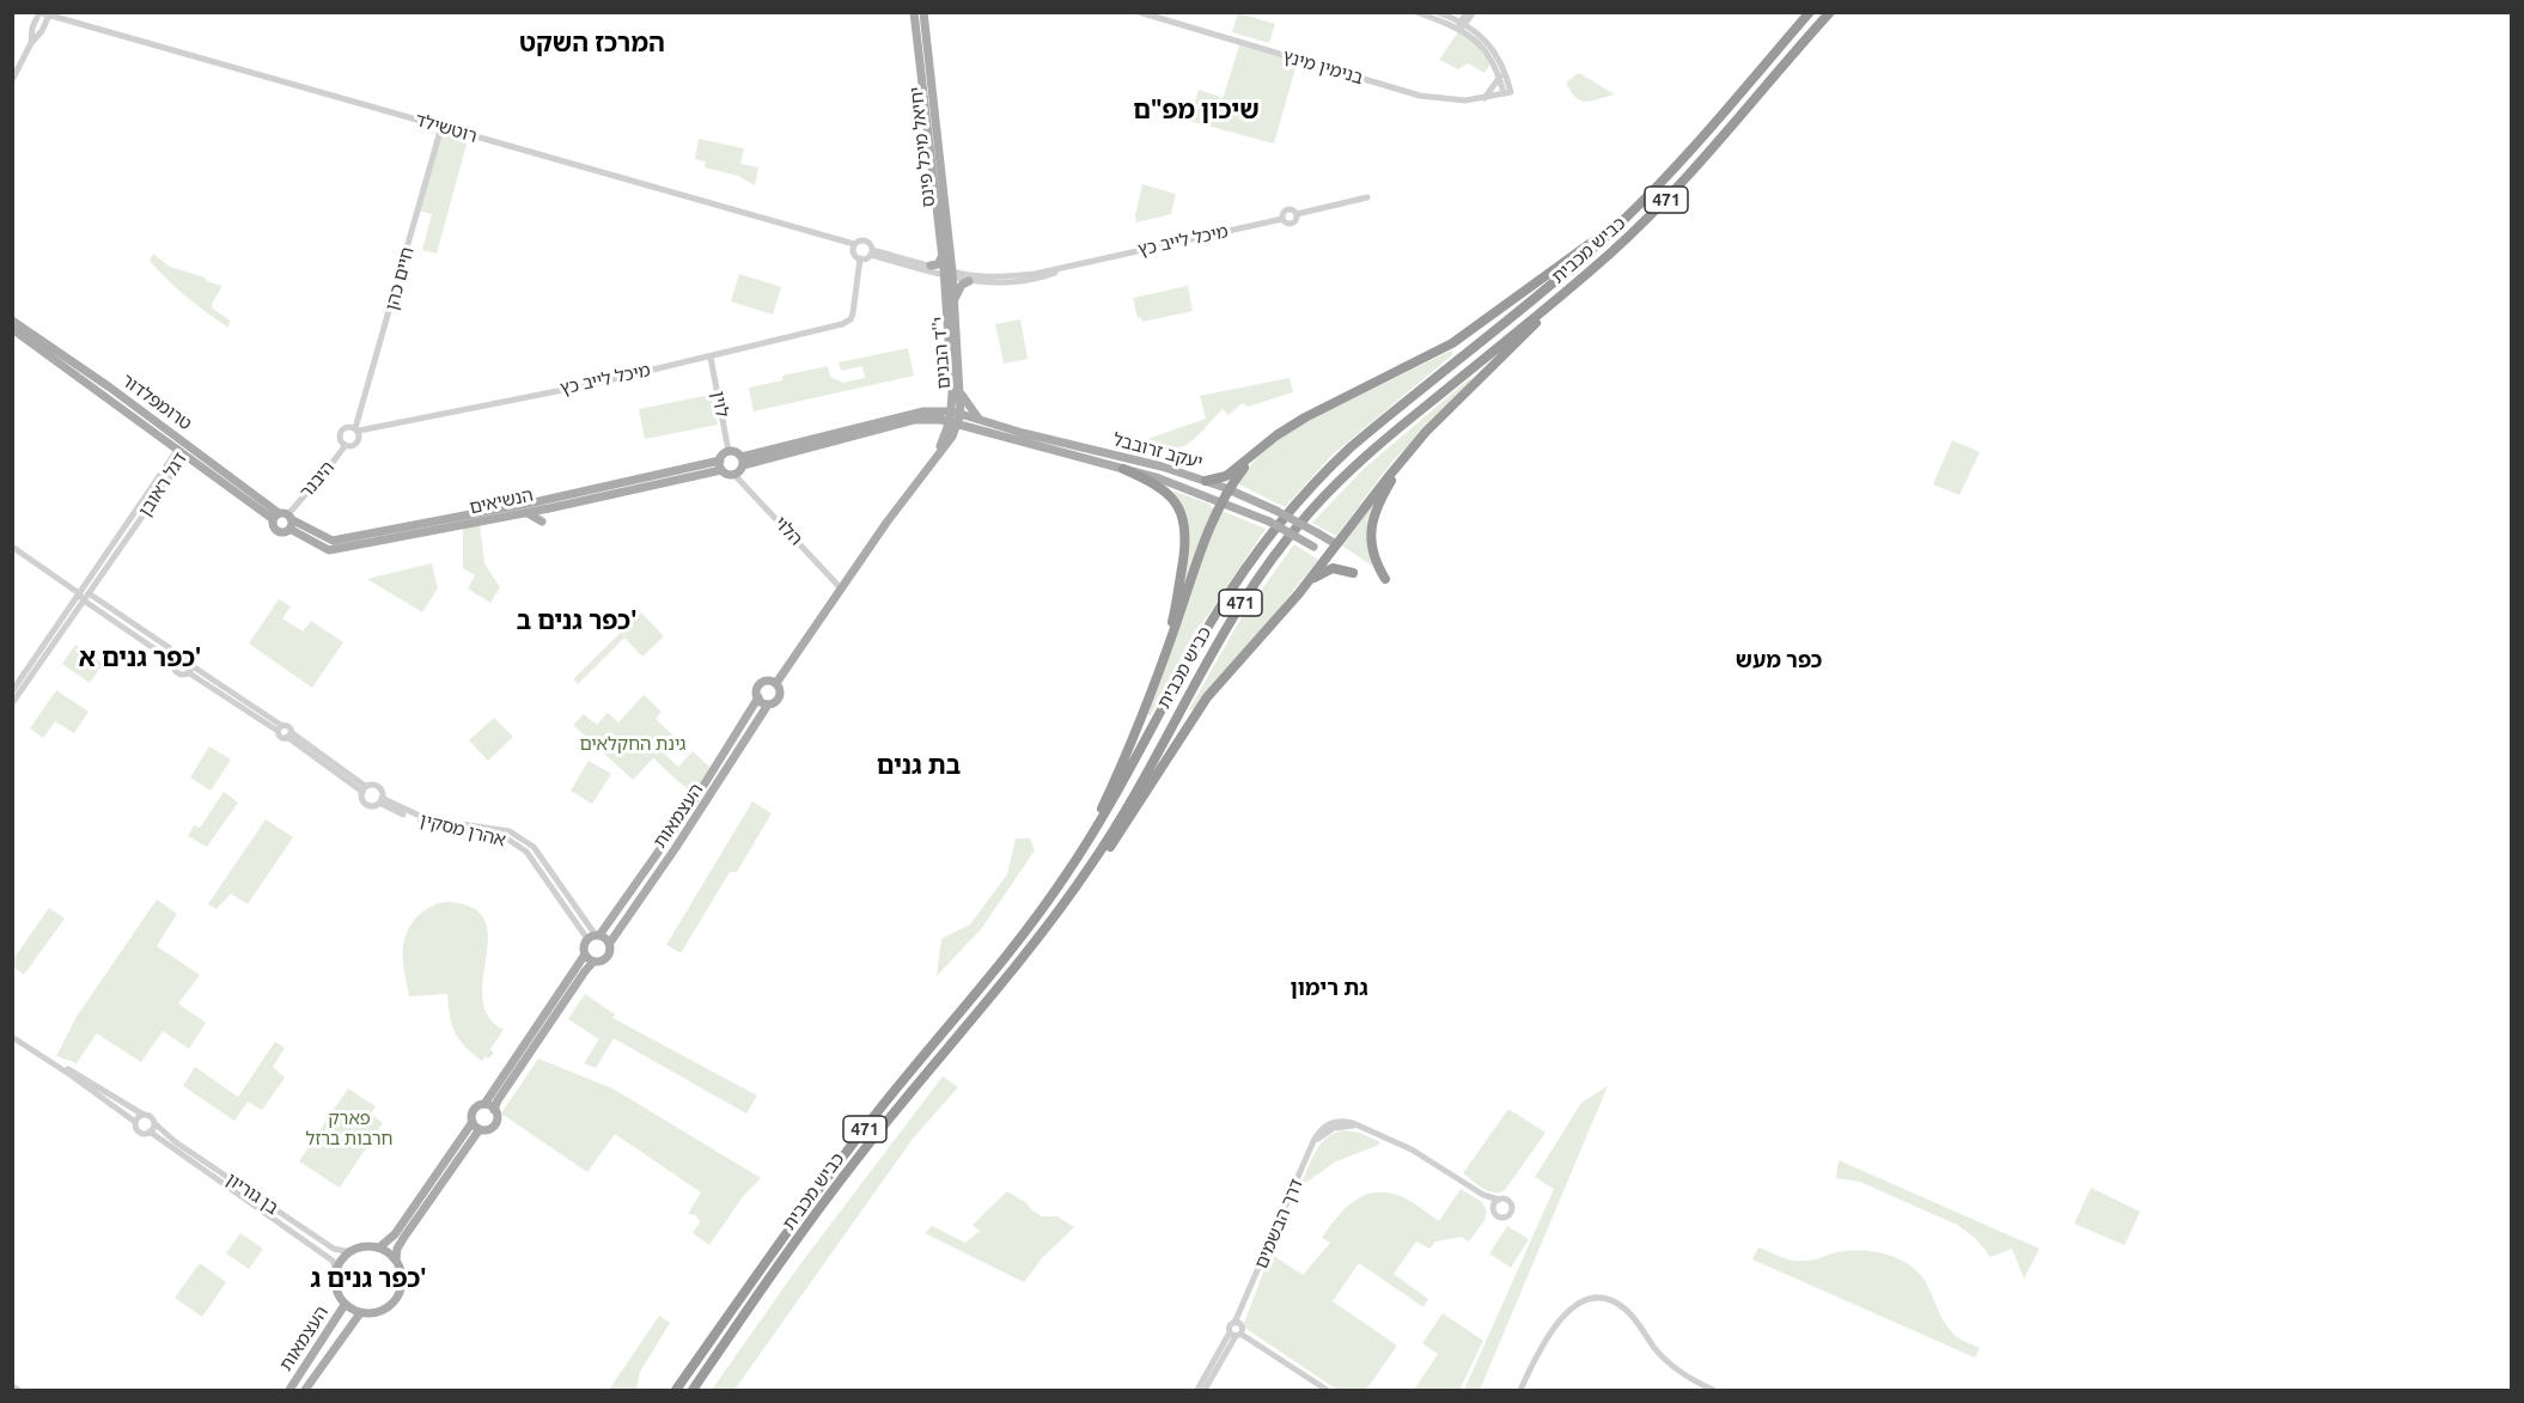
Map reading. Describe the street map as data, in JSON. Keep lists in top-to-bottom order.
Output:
{
  "streets": {
    "highway": ["471", "כביש מכבית"],
    "main road": [
      "יחיאל מיכל פינס",
      "י''ד הבנים",
      "טרומפלדור",
      "יעקב זרובבל",
      "הנשיאים",
      "העצמאות"
    ],
    "street": [
      "בנימין מינץ",
      "רוטשילד",
      "מיכל לייב כץ",
      "חיים כהן",
      "לוין",
      "היבנר",
      "דגל ראובן",
      "הלוי",
      "אהרן מסקין",
      "בן גוריון",
      "דרך הבשמים"
    ]
  },
  "crossings": [
    ["רוטשילד", "מיכל לייב כץ"],
    ["רוטשילד", "חיים כהן"],
    ["יחיאל מיכל פינס", "מיכל לייב כץ"],
    ["יחיאל מיכל פינס", "י''ד הבנים"],
    ["מיכל לייב כץ", "חיים כהן"],
    ["מיכל לייב כץ", "י''ד הבנים"],
    ["מיכל לייב כץ", "לוין"],
    ["מיכל לייב כץ", "היבנר"],
    ["חיים כהן", "היבנר"],
    ["י''ד הבנים", "יעקב זרובבל"],
    ["טרומפלדור", "היבנר"],
    ["טרומפלדור", "דגל ראובן"],
    ["טרומפלדור", "הנשיאים"],
    ["לוין", "הנשיאים"],
    ["לוין", "הלוי"],
    ["היבנר", "הנשיאים"],
    ["הנשיאים", "הלוי"],
    ["העצמאות", "אהרן מסקין"],
    ["העצמאות", "בן גוריון"]
  ],
  "districts": [
    "המרכז השקט",
    "שיכון מפ\"ם",
    "כפר גנים ב'",
    "כפר גנים א'",
    "כפר מעש",
    "בת גנים",
    "גת רימון",
    "כפר גנים ג'"
  ],
  "parks": ["גינת החקלאים", "פארק חרבות ברזל"]
}
